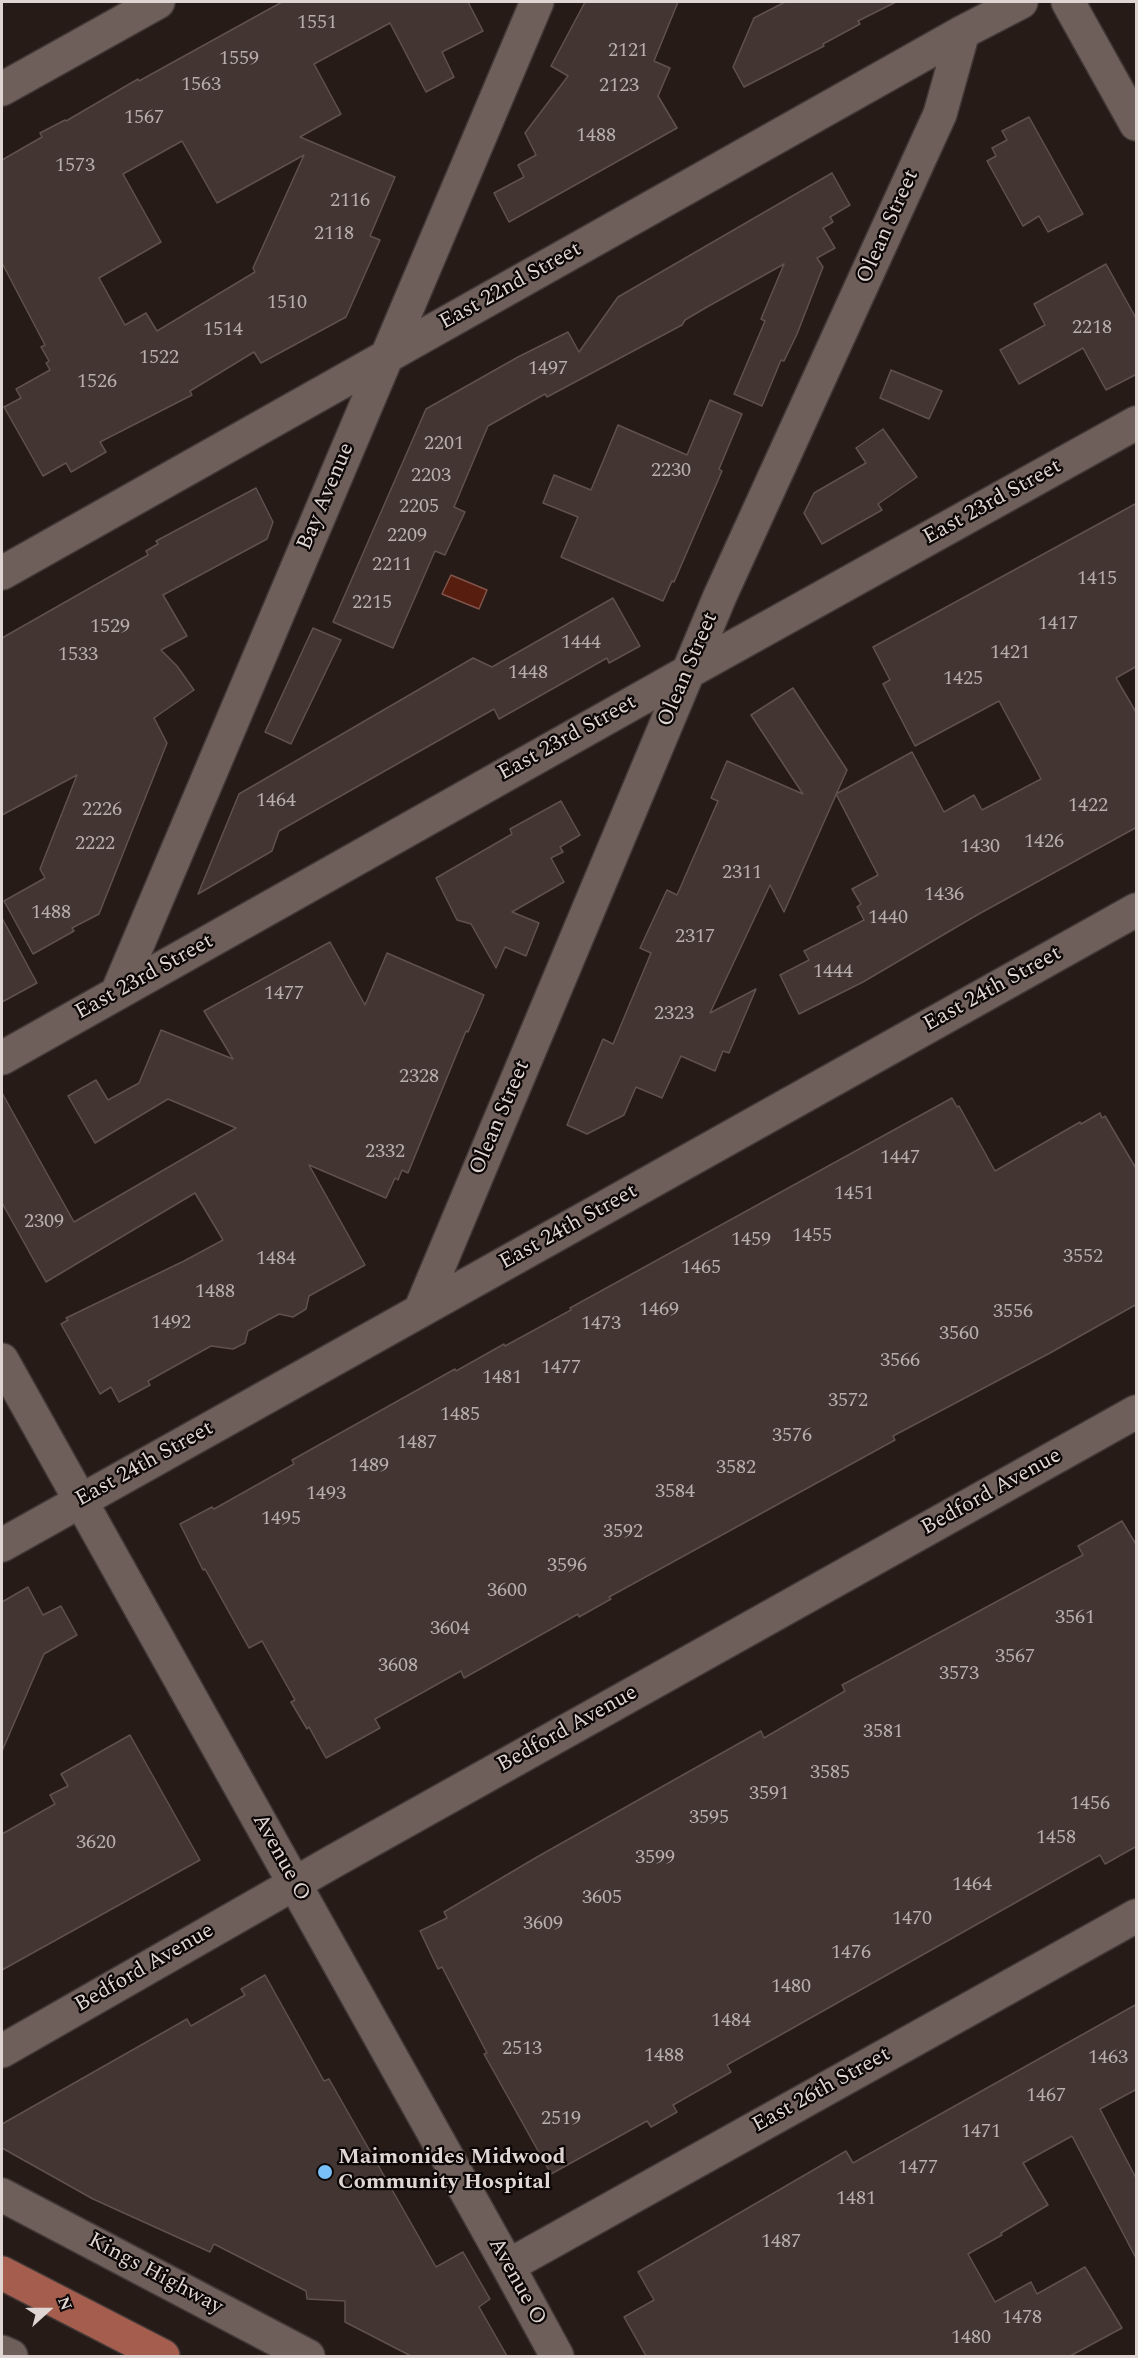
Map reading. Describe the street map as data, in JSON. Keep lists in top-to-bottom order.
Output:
{
  "streets": {
    "street": [
      "Olean Street",
      "East 22nd Street",
      "Bay Avenue",
      "East 23rd Street",
      "East 24th Street",
      "Bedford Avenue",
      "Avenue O",
      "East 26th Street",
      "Kings Highway"
    ]
  },
  "crossings": [
    ["Olean Street", "East 22nd Street"],
    ["Olean Street", "East 23rd Street"],
    ["Olean Street", "East 24th Street"],
    ["East 22nd Street", "Bay Avenue"],
    ["Bay Avenue", "East 23rd Street"],
    ["East 24th Street", "Avenue O"],
    ["Bedford Avenue", "Avenue O"],
    ["Avenue O", "East 26th Street"]
  ],
  "places": ["Maimonides Midwood Community Hospital"],
  "house_numbers": [
    "1551",
    "2121",
    "1559",
    "1563",
    "2123",
    "1567",
    "1488",
    "1573",
    "2116",
    "2118",
    "1510",
    "2218",
    "1514",
    "1522",
    "1497",
    "1526",
    "2201",
    "2230",
    "2203",
    "2205",
    "2209",
    "2211",
    "1415",
    "2215",
    "1417",
    "1529",
    "1444",
    "1421",
    "1533",
    "1448",
    "1425",
    "1464",
    "1422",
    "2226",
    "1426",
    "2222",
    "1430",
    "2311",
    "1436",
    "1488",
    "1440",
    "2317",
    "1444",
    "1477",
    "2323",
    "2328",
    "2332",
    "1447",
    "1451",
    "2309",
    "1455",
    "1459",
    "3552",
    "1484",
    "1465",
    "1488",
    "1469",
    "3556",
    "1492",
    "1473",
    "3560",
    "3566",
    "1477",
    "1481",
    "3572",
    "1485",
    "3576",
    "1487",
    "1489",
    "3582",
    "3584",
    "1493",
    "1495",
    "3592",
    "3596",
    "3600",
    "3561",
    "3604",
    "3567",
    "3608",
    "3573",
    "3581",
    "3585",
    "3591",
    "1456",
    "3595",
    "1458",
    "3620",
    "3599",
    "1464",
    "3605",
    "1470",
    "3609",
    "1476",
    "1480",
    "1484",
    "2513",
    "1488",
    "1463",
    "1467",
    "2519",
    "1471",
    "1477",
    "1481",
    "1487",
    "1478",
    "1480"
  ],
  "north": "right"
}
